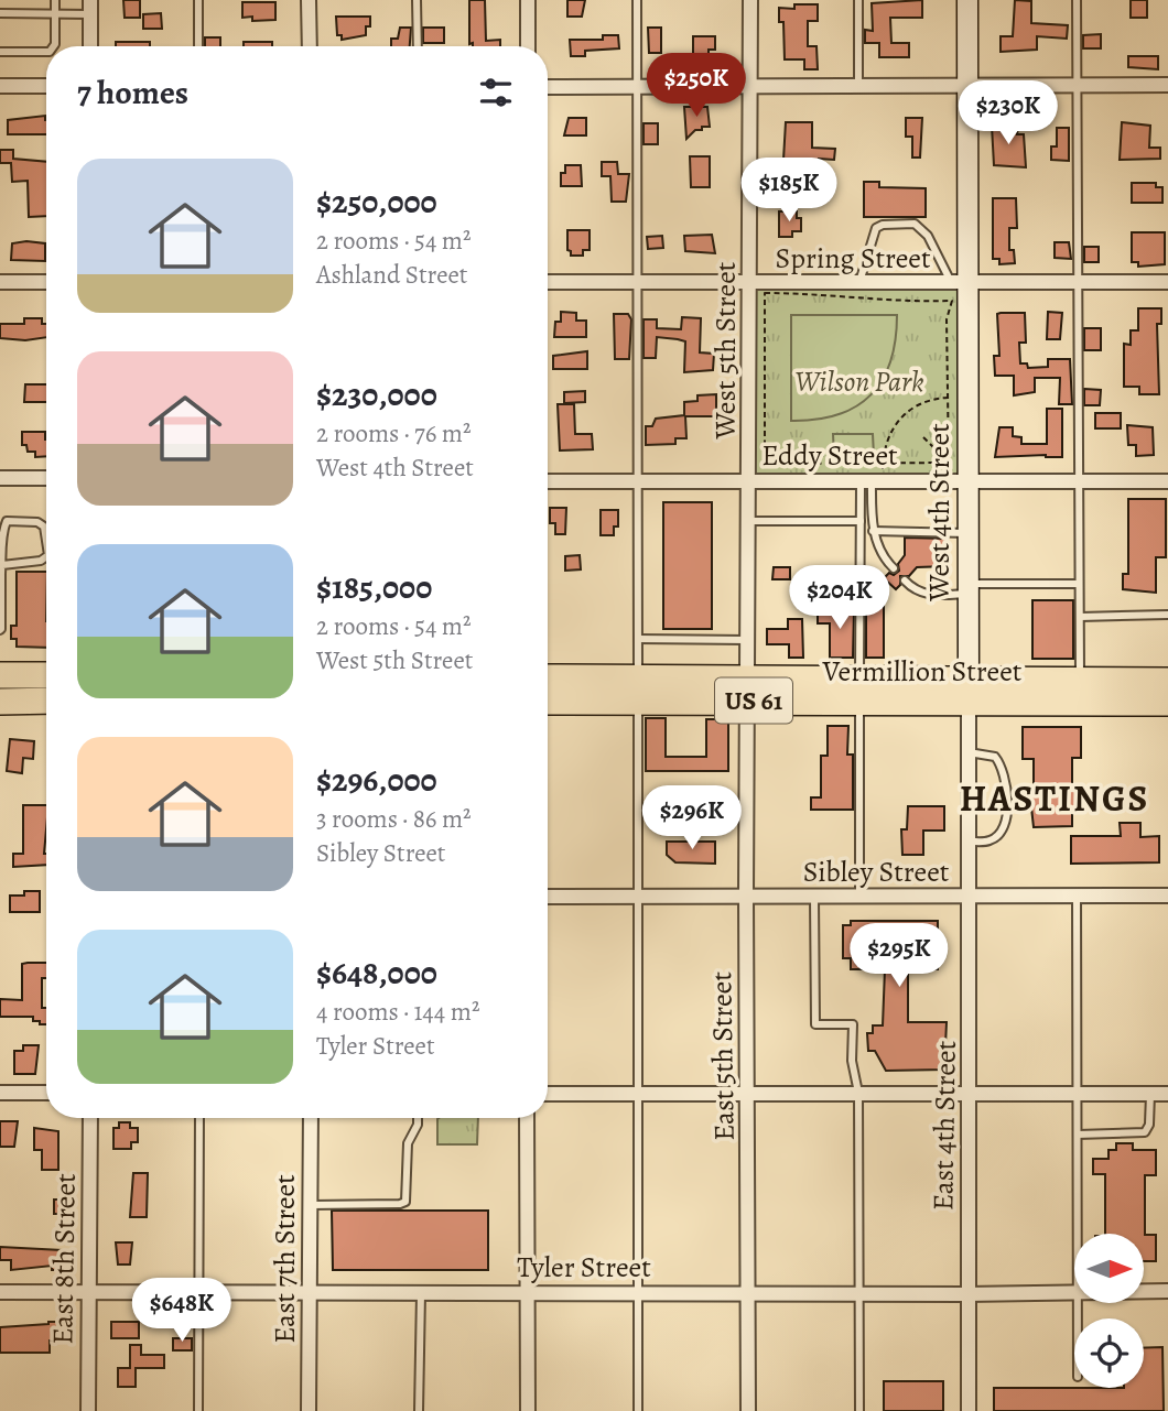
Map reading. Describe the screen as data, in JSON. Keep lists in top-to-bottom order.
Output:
{
  "streets": {
    "highway": ["Vermillion Street", "US 61"],
    "street": [
      "Spring Street",
      "West 5th Street",
      "Eddy Street",
      "West 4th Street",
      "Sibley Street",
      "East 5th Street",
      "East 4th Street",
      "East 8th Street",
      "East 7th Street",
      "Tyler Street"
    ]
  },
  "crossings": [
    ["Spring Street", "West 5th Street"],
    ["Spring Street", "West 4th Street"],
    ["West 5th Street", "Eddy Street"],
    ["West 5th Street", "Vermillion Street"],
    ["West 5th Street", "East 5th Street"],
    ["Eddy Street", "West 4th Street"],
    ["West 4th Street", "Vermillion Street"],
    ["West 4th Street", "East 4th Street"],
    ["Vermillion Street", "East 5th Street"],
    ["Vermillion Street", "East 4th Street"],
    ["Sibley Street", "East 5th Street"],
    ["Sibley Street", "East 4th Street"],
    ["East 5th Street", "Tyler Street"],
    ["East 4th Street", "Tyler Street"],
    ["East 8th Street", "Tyler Street"],
    ["East 7th Street", "Tyler Street"]
  ],
  "districts": ["HASTINGS"],
  "parks": ["Wilson Park"],
  "north": "right",
  "page": {
    "heading": "7 homes",
    "price": [
      "$250K",
      "$230K",
      "$185K",
      "$204K",
      "$296K",
      "$295K",
      "$648K"
    ],
    "list": [
      {
        "name": "$250,000",
        "note": "2 rooms · 54 m² · Ashland Street"
      },
      {
        "name": "$230,000",
        "note": "2 rooms · 76 m² · West 4th Street"
      },
      {
        "name": "$185,000",
        "note": "2 rooms · 54 m² · West 5th Street"
      },
      {
        "name": "$296,000",
        "note": "3 rooms · 86 m² · Sibley Street"
      },
      {
        "name": "$648,000",
        "note": "4 rooms · 144 m² · Tyler Street"
      }
    ]
  }
}
